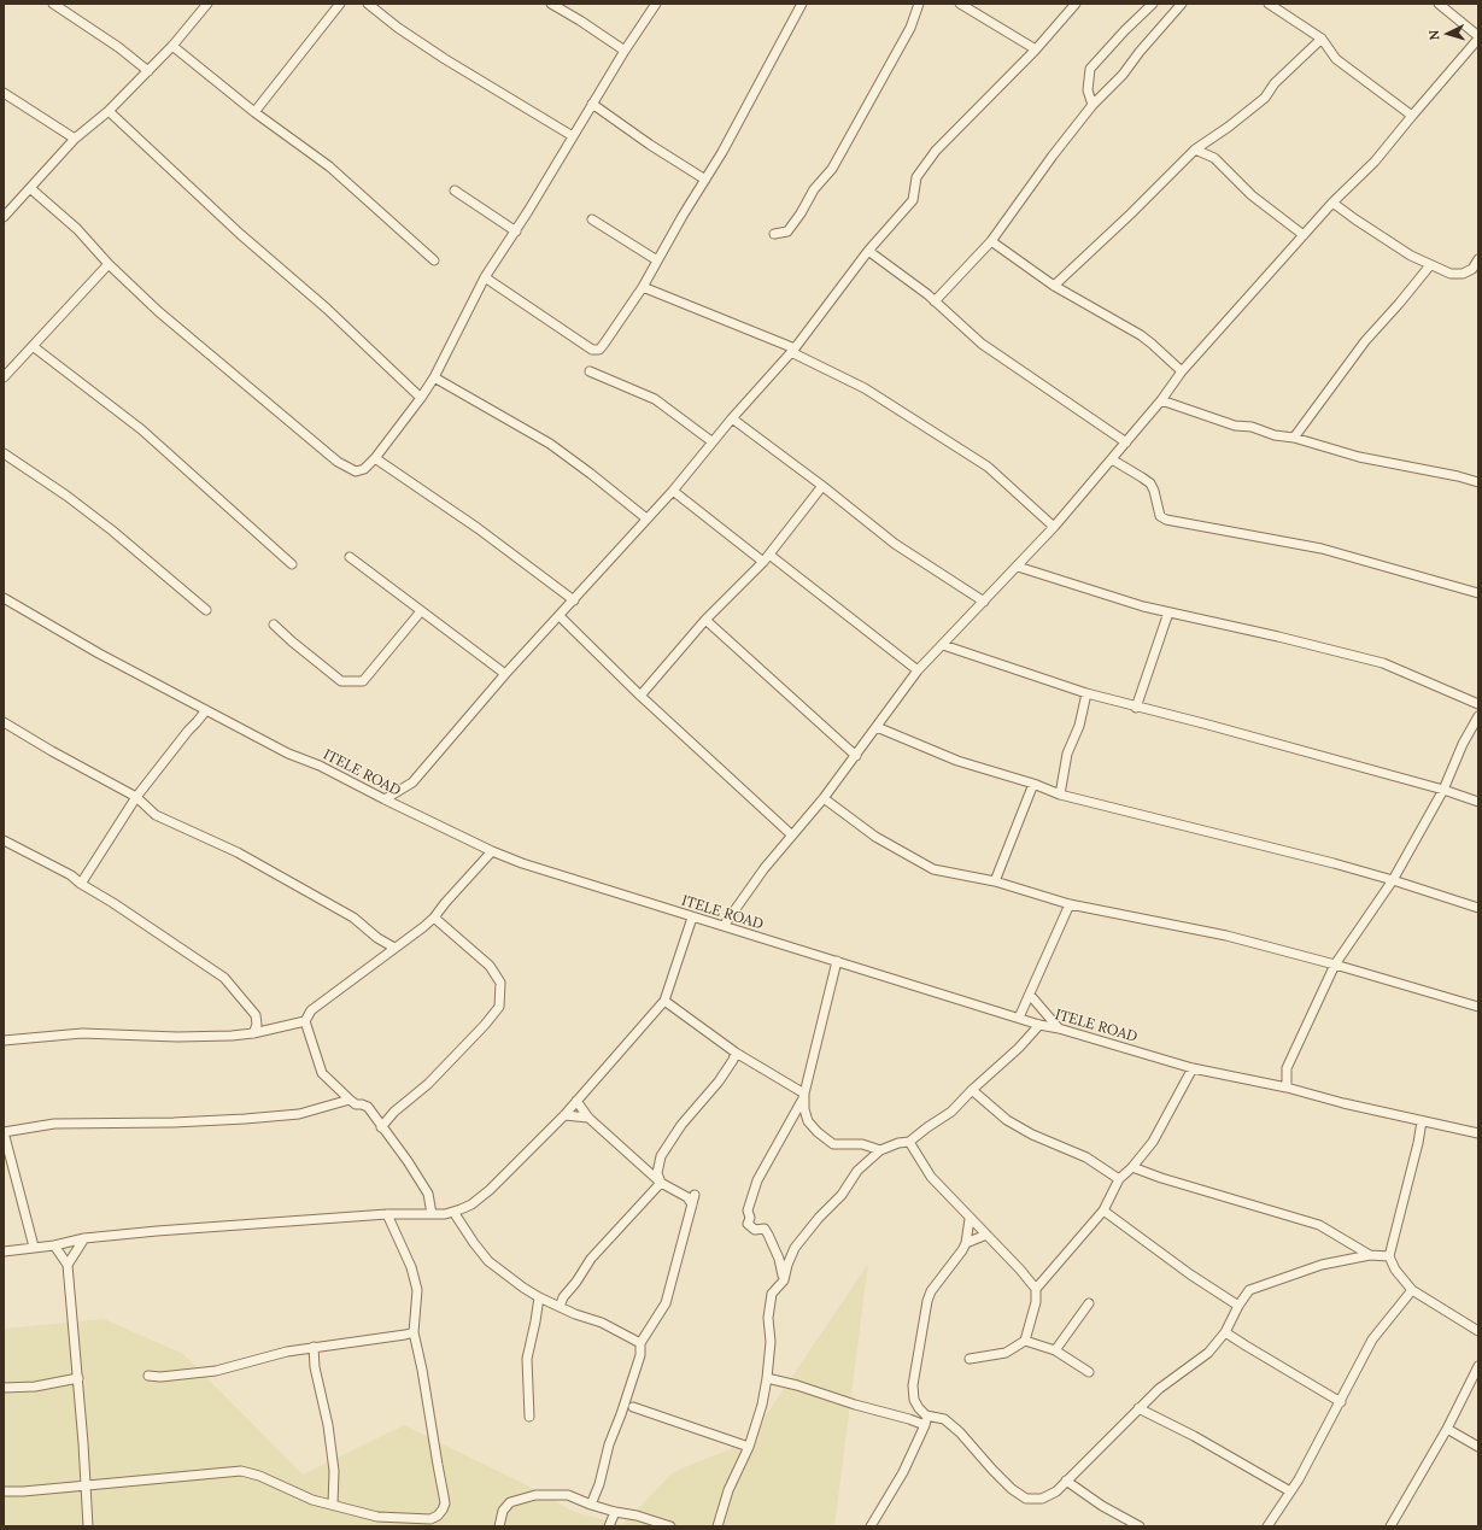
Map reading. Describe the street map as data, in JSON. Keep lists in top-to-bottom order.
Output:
{
  "streets": {
    "street": ["ITELE ROAD"]
  },
  "north": "left"
}
